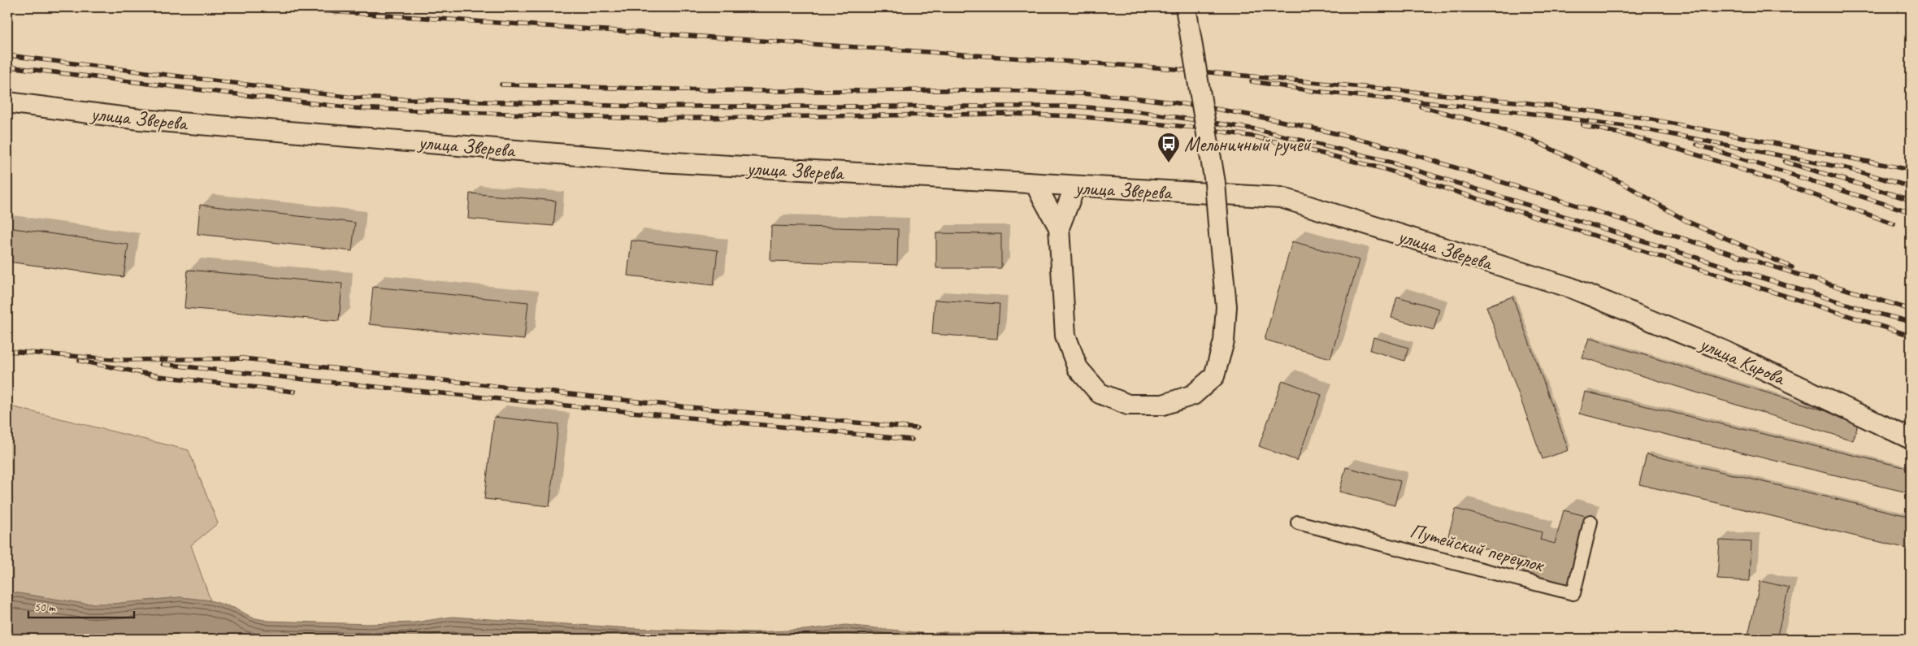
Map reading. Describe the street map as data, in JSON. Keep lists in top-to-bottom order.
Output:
{
  "streets": {
    "main road": ["улица Зверева", "улица Кирова"],
    "street": ["Путейский переулок"]
  },
  "crossings": [
    ["улица Зверева", "улица Кирова"]
  ],
  "places": {
    "bus stop": ["Мельничный ручей"]
  },
  "scale_bar": "50 m"
}
